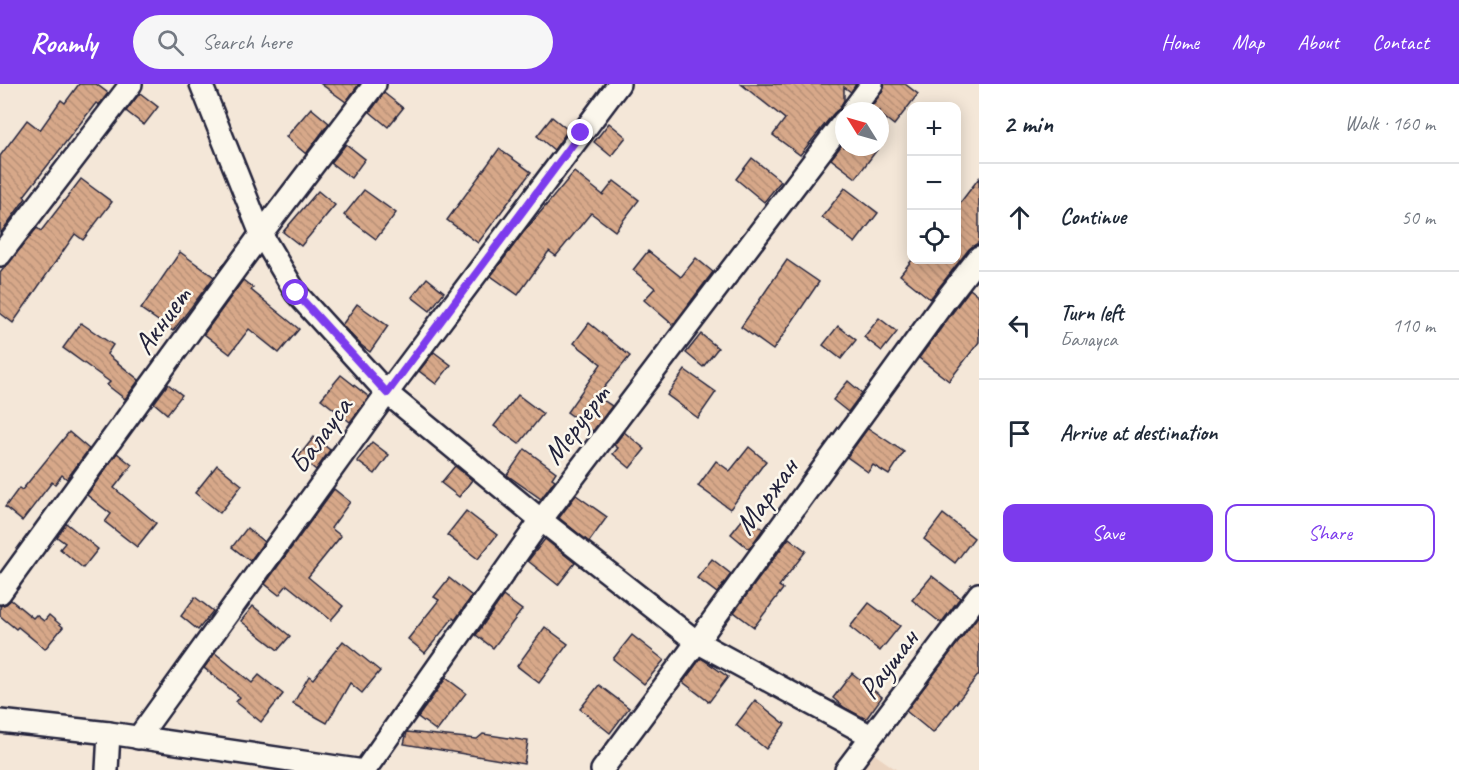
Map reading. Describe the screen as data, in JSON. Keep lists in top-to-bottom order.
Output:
{
  "streets": {
    "street": [
      "Акниет",
      "Меруерт",
      "Балауса",
      "Маржан",
      "Раушан"
    ]
  },
  "north": "top left",
  "page": {
    "header": "Roamly",
    "search": "Search here",
    "nav": [
      "Home",
      "Map",
      "About",
      "Contact"
    ],
    "heading": ["2 min", "Walk · 160 m"],
    "map_buttons": ["+", "−"],
    "list": [
      ["Continue", "50 m"],
      ["Turn left", "Балауса", "110 m"],
      "Arrive at destination"
    ],
    "buttons": ["Save", "Share"]
  }
}
